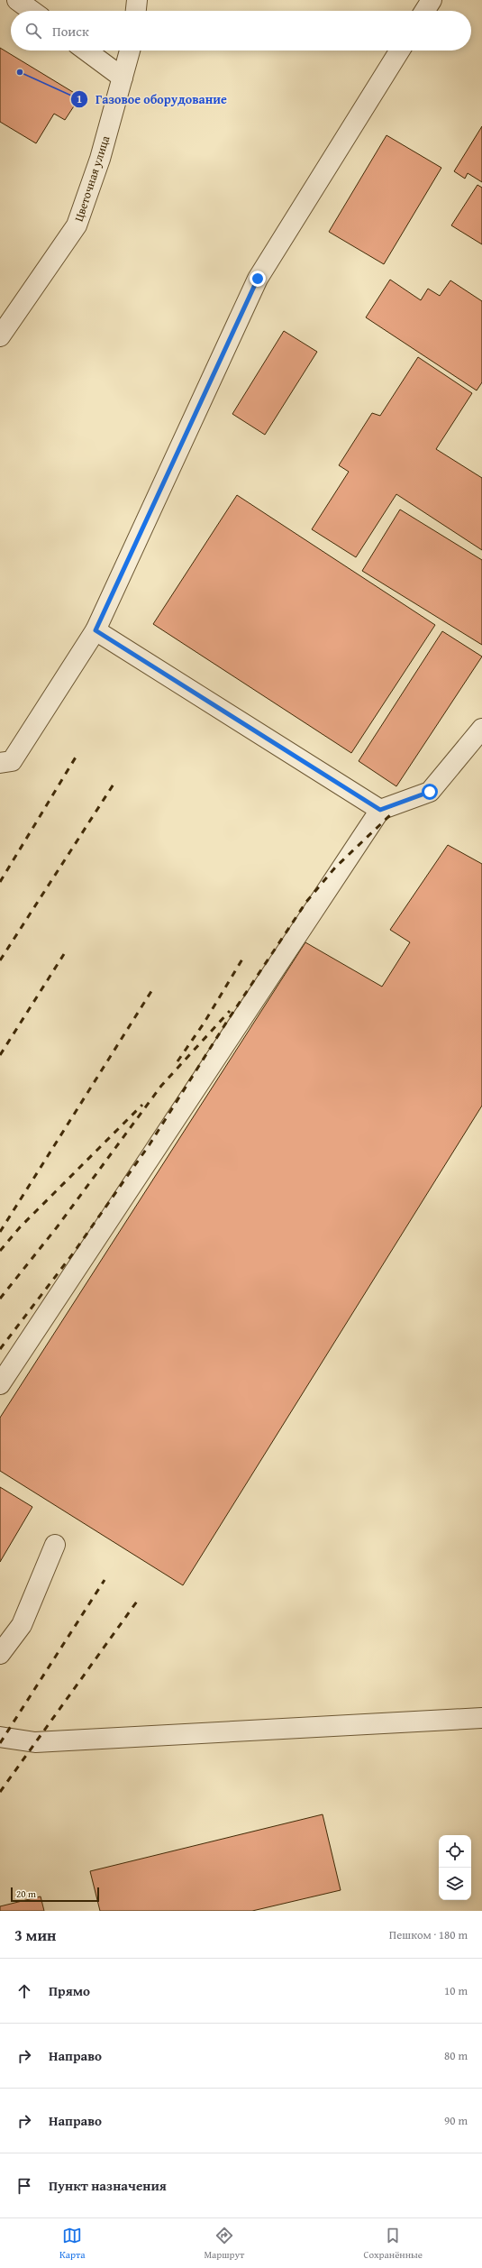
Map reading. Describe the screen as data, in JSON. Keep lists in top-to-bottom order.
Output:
{
  "streets": {
    "street": ["Цветочная улица"]
  },
  "places": ["Газовое оборудование"],
  "scale_bar": "20 m",
  "page": {
    "search": "Поиск",
    "scale": "20 m",
    "heading": ["3 мин", "Пешком · 180 m"],
    "list": [
      ["Прямо", "10 m"],
      ["Направо", "80 m"],
      ["Направо", "90 m"],
      "Пункт назначения"
    ],
    "nav": ["Карта", "Маршрут", "Сохранённые"]
  }
}
